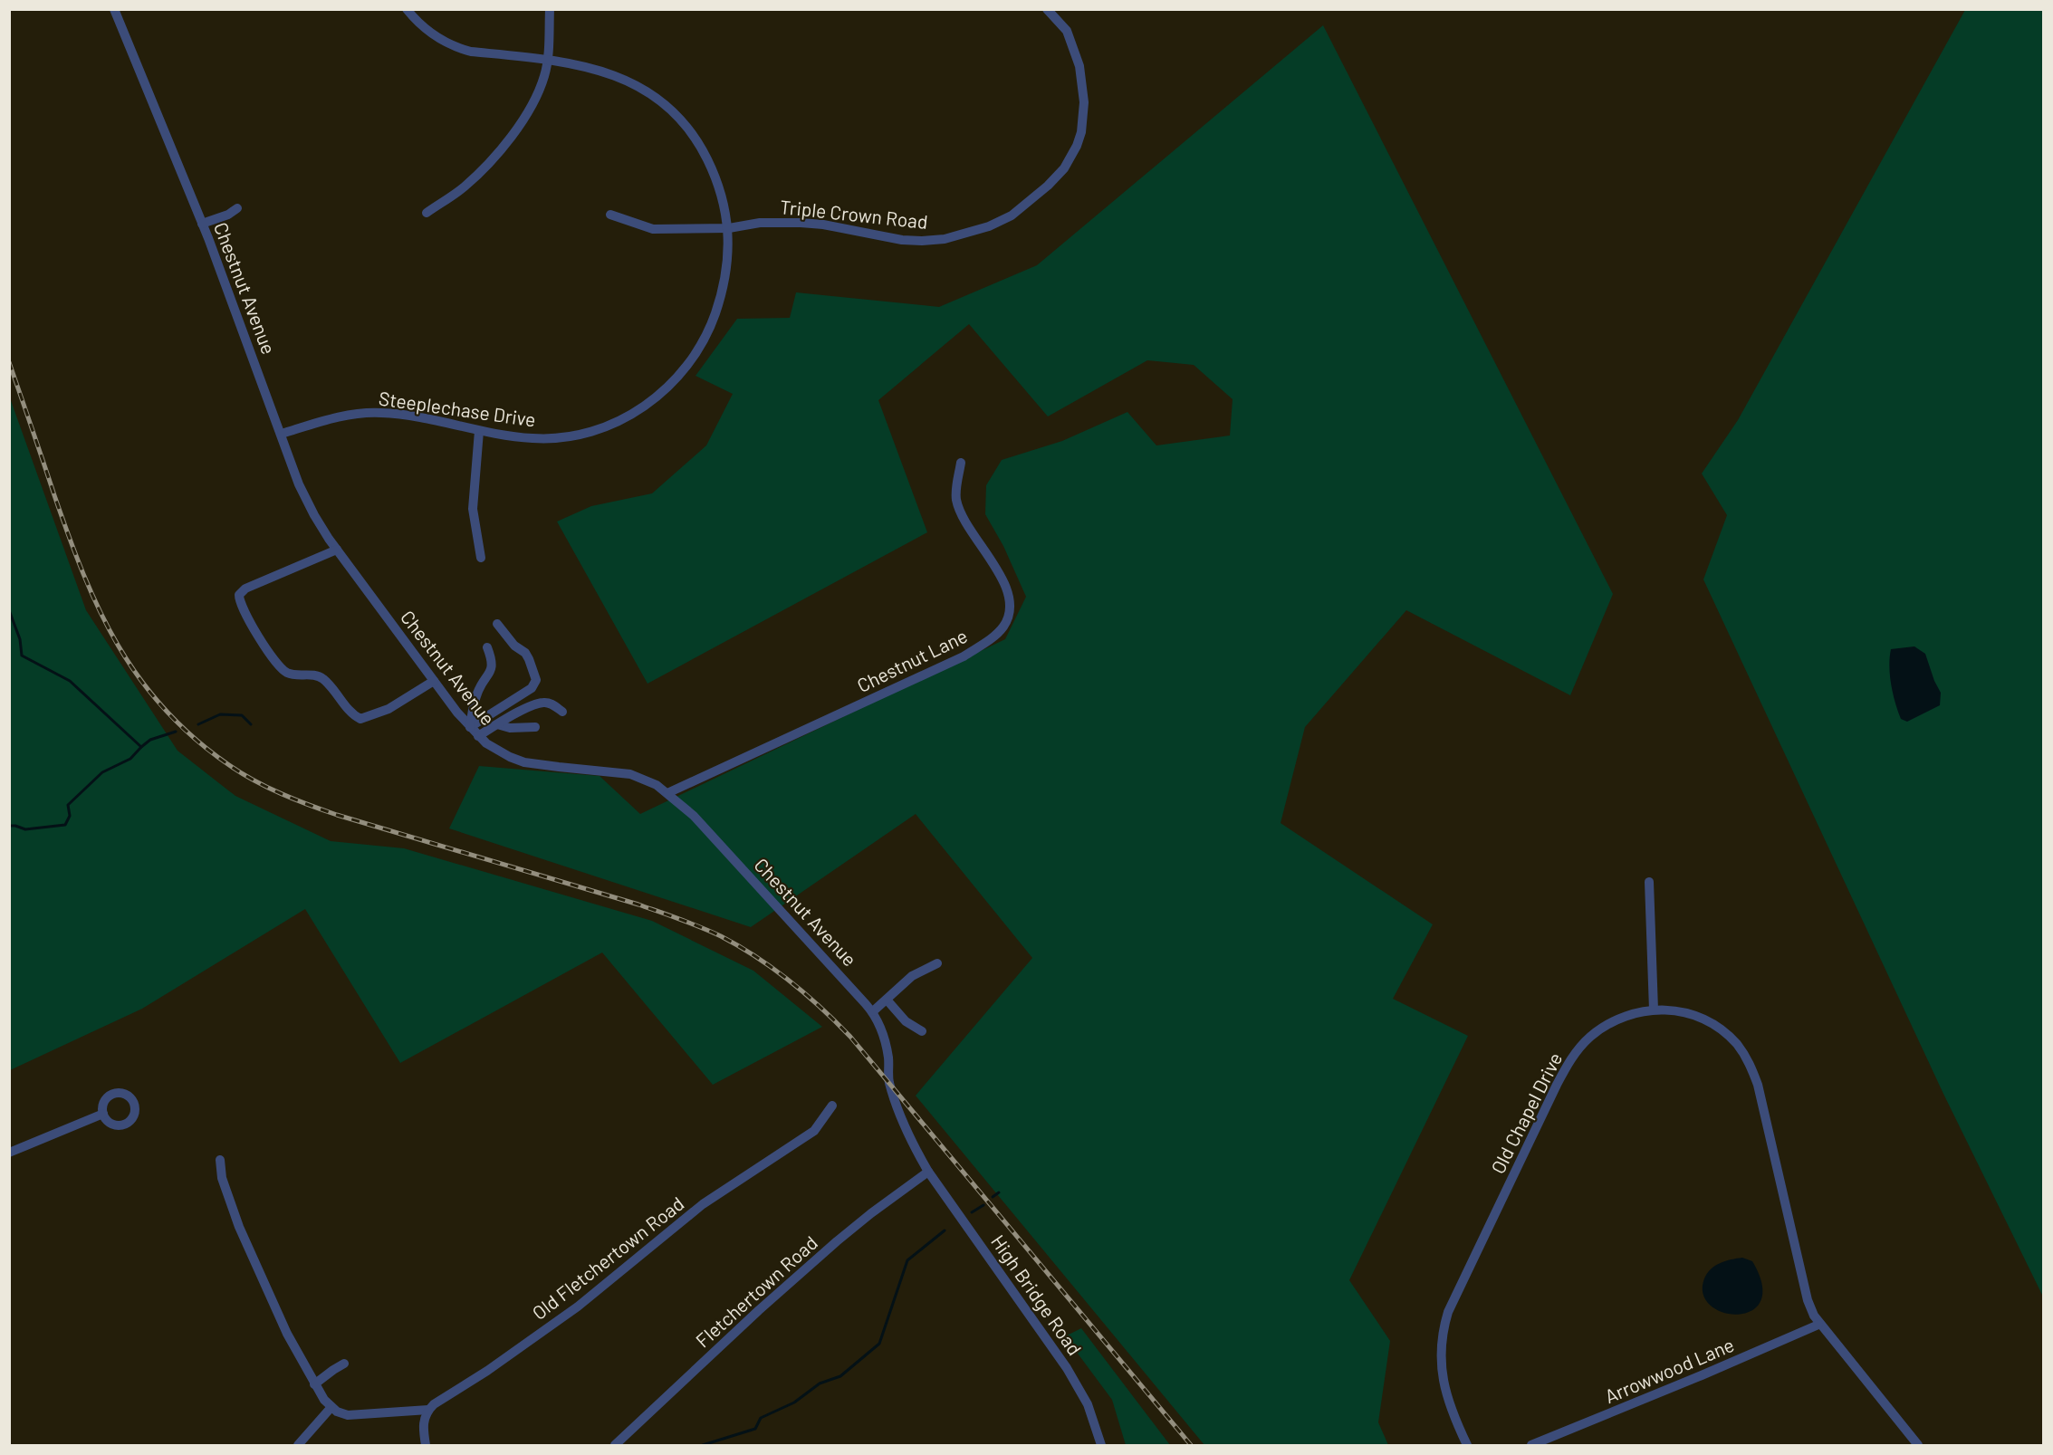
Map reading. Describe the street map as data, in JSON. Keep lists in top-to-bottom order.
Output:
{
  "streets": {
    "street": [
      "Triple Crown Road",
      "Chestnut Avenue",
      "Steeplechase Drive",
      "Chestnut Lane",
      "Old Chapel Drive",
      "Old Fletchertown Road",
      "Fletchertown Road",
      "High Bridge Road",
      "Arrowwood Lane"
    ]
  },
  "crossings": [
    ["Triple Crown Road", "Steeplechase Drive"],
    ["Chestnut Avenue", "Steeplechase Drive"],
    ["Chestnut Avenue", "Chestnut Lane"],
    ["Chestnut Avenue", "Fletchertown Road"],
    ["Chestnut Avenue", "High Bridge Road"],
    ["Old Chapel Drive", "Arrowwood Lane"],
    ["Fletchertown Road", "High Bridge Road"]
  ]
}
